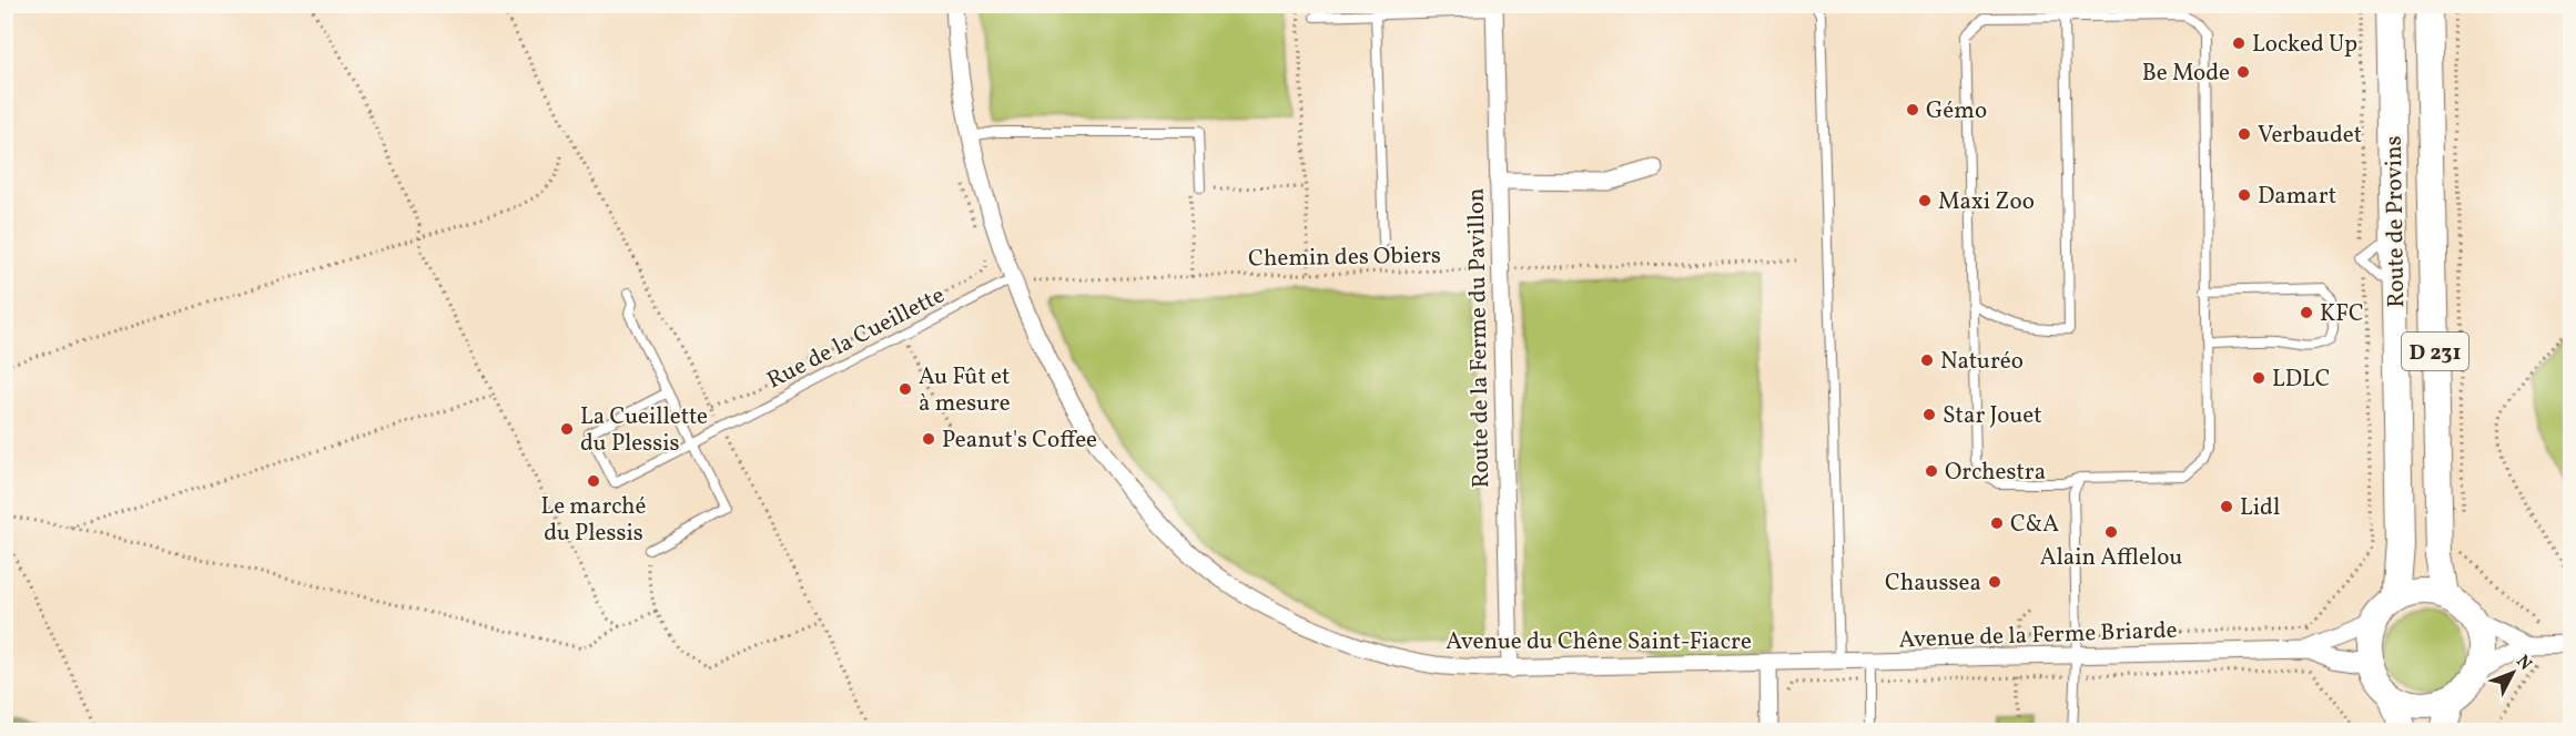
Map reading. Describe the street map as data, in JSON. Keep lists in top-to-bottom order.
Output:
{
  "streets": {
    "main road": ["Route de Provins", "D 231"],
    "street": ["Route de la Ferme du Pavillon", "Avenue de la Ferme Briarde", "Avenue du Chêne Saint-Fiacre"],
    "lane": ["Rue de la Cueillette"],
    "path": ["Chemin des Obiers"]
  },
  "crossings": [
    ["Route de Provins", "Avenue de la Ferme Briarde"],
    ["Chemin des Obiers", "Rue de la Cueillette"],
    ["Chemin des Obiers", "Route de la Ferme du Pavillon"],
    ["Chemin des Obiers", "Avenue du Chêne Saint-Fiacre"],
    ["Rue de la Cueillette", "Avenue du Chêne Saint-Fiacre"],
    ["Route de la Ferme du Pavillon", "Avenue du Chêne Saint-Fiacre"],
    ["Avenue de la Ferme Briarde", "Avenue du Chêne Saint-Fiacre"]
  ],
  "places": [
    "Locked Up",
    "Be Mode",
    "Gémo",
    "Verbaudet",
    "Damart",
    "Maxi Zoo",
    "KFC",
    "Naturéo",
    "LDLC",
    "Au Fût et à mesure",
    "Star Jouet",
    "La Cueillette du Plessis",
    "Peanut's Coffee",
    "Orchestra",
    "Le marché du Plessis",
    "Lidl",
    "C&A",
    "Alain Afflelou",
    "Chaussea"
  ],
  "north": "top right"
}
